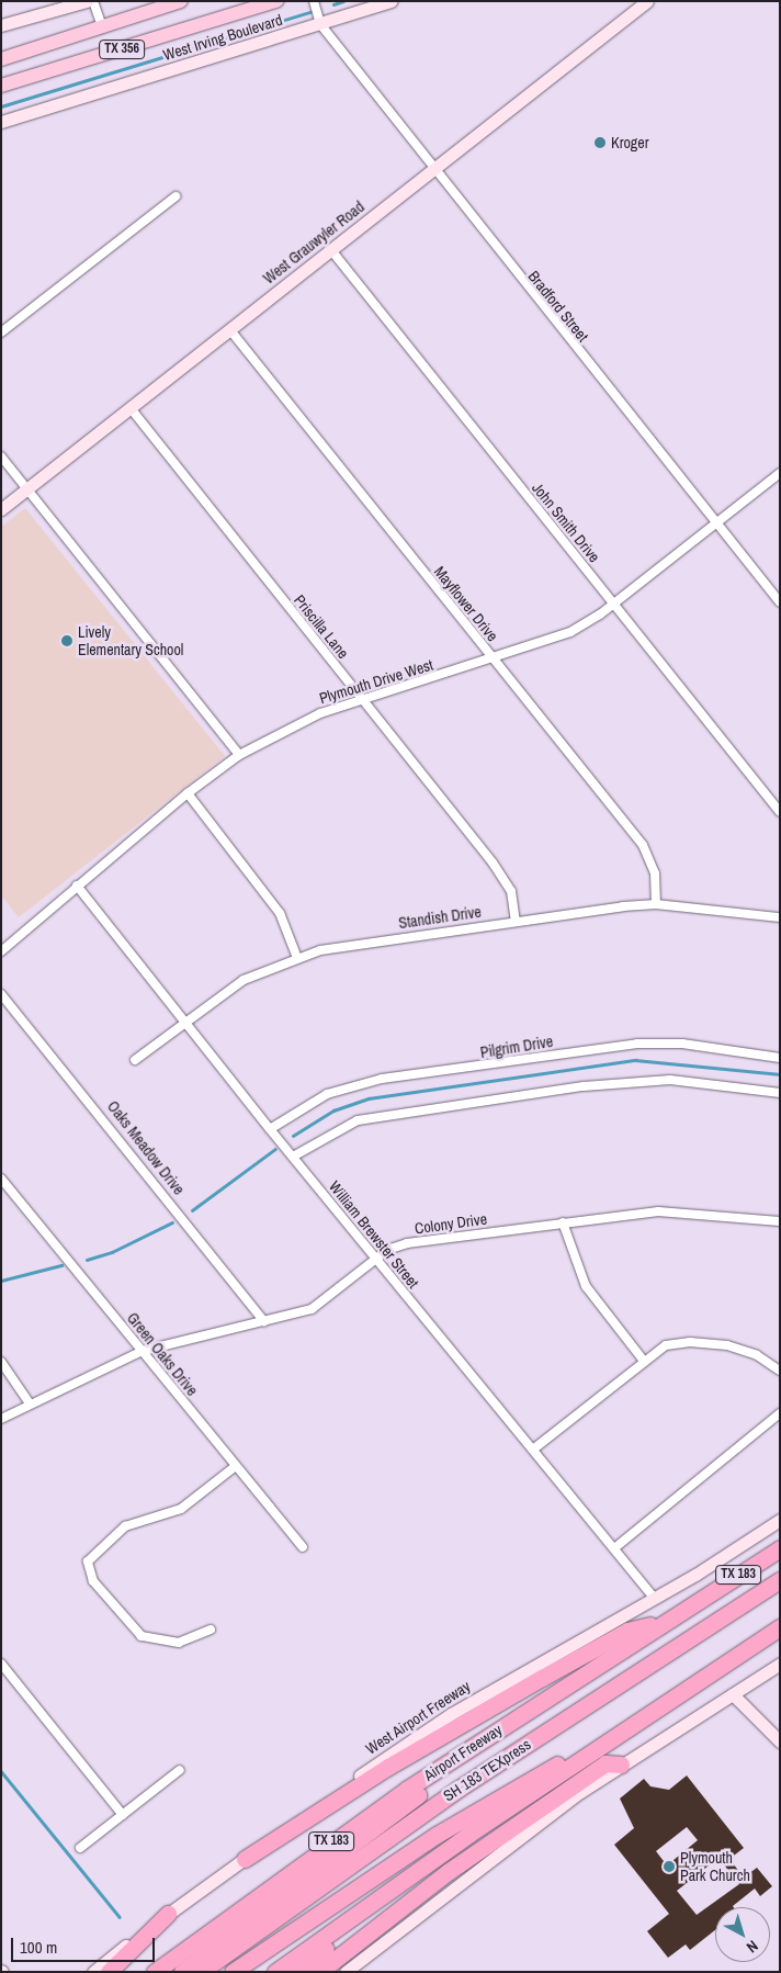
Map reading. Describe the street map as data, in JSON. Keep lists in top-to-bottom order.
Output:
{
  "streets": {
    "highway": ["TX 183", "Airport Freeway", "SH 183 TEXpress"],
    "main road": [
      "West Irving Boulevard",
      "TX 356",
      "West Grauwyler Road",
      "West Airport Freeway"
    ],
    "street": [
      "Bradford Street",
      "John Smith Drive",
      "Mayflower Drive",
      "Priscilla Lane",
      "Plymouth Drive West",
      "Standish Drive",
      "Pilgrim Drive",
      "Oaks Meadow Drive",
      "Colony Drive",
      "William Brewster Street",
      "Green Oaks Drive"
    ]
  },
  "crossings": [
    ["West Irving Boulevard", "Bradford Street"],
    ["West Grauwyler Road", "Bradford Street"],
    ["West Grauwyler Road", "John Smith Drive"],
    ["West Grauwyler Road", "Mayflower Drive"],
    ["West Grauwyler Road", "Priscilla Lane"],
    ["Bradford Street", "Plymouth Drive West"],
    ["John Smith Drive", "Plymouth Drive West"],
    ["Mayflower Drive", "Plymouth Drive West"],
    ["Mayflower Drive", "Standish Drive"],
    ["Priscilla Lane", "Plymouth Drive West"],
    ["Priscilla Lane", "Standish Drive"],
    ["Plymouth Drive West", "William Brewster Street"],
    ["Standish Drive", "William Brewster Street"],
    ["Pilgrim Drive", "William Brewster Street"],
    ["Oaks Meadow Drive", "Colony Drive"],
    ["Colony Drive", "William Brewster Street"],
    ["Colony Drive", "Green Oaks Drive"],
    ["William Brewster Street", "West Airport Freeway"]
  ],
  "places": ["Kroger", "Lively Elementary School", "Plymouth Park Church"],
  "scale_bar": "100 m",
  "north": "bottom right"
}
